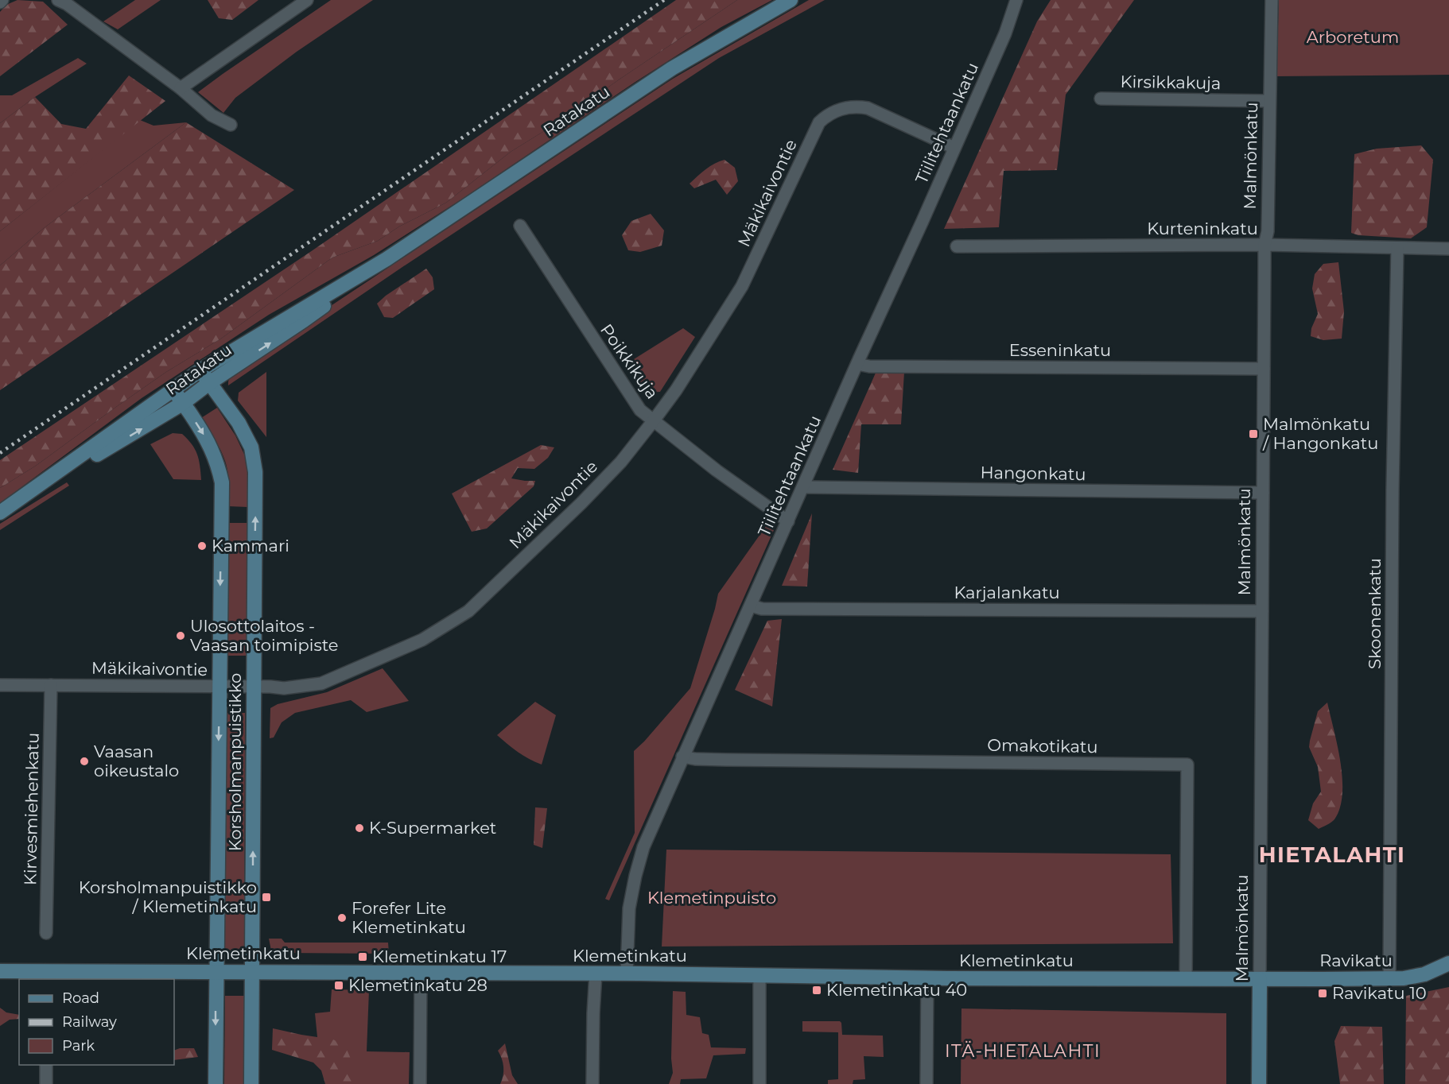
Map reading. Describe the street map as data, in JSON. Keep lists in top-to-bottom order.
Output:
{
  "streets": {
    "main road": [
      "Ratakatu",
      "Malmönkatu",
      "Korsholmanpuistikko",
      "Klemetinkatu",
      "Ravikatu"
    ],
    "street": [
      "Kirsikkakuja",
      "Tiilitehtaankatu",
      "Mäkikaivontie",
      "Kurteninkatu",
      "Esseninkatu",
      "Poikkikuja",
      "Hangonkatu",
      "Karjalankatu",
      "Skoonenkatu",
      "Omakotikatu",
      "Kirvesmiehenkatu"
    ]
  },
  "crossings": [
    ["Kirsikkakuja", "Malmönkatu"],
    ["Ratakatu", "Korsholmanpuistikko"],
    ["Tiilitehtaankatu", "Mäkikaivontie"],
    ["Tiilitehtaankatu", "Esseninkatu"],
    ["Tiilitehtaankatu", "Poikkikuja"],
    ["Tiilitehtaankatu", "Hangonkatu"],
    ["Tiilitehtaankatu", "Karjalankatu"],
    ["Tiilitehtaankatu", "Omakotikatu"],
    ["Tiilitehtaankatu", "Klemetinkatu"],
    ["Malmönkatu", "Kurteninkatu"],
    ["Malmönkatu", "Esseninkatu"],
    ["Malmönkatu", "Hangonkatu"],
    ["Malmönkatu", "Karjalankatu"],
    ["Malmönkatu", "Klemetinkatu"],
    ["Malmönkatu", "Ravikatu"],
    ["Mäkikaivontie", "Poikkikuja"],
    ["Mäkikaivontie", "Korsholmanpuistikko"],
    ["Mäkikaivontie", "Kirvesmiehenkatu"],
    ["Kurteninkatu", "Skoonenkatu"],
    ["Skoonenkatu", "Ravikatu"],
    ["Omakotikatu", "Klemetinkatu"],
    ["Korsholmanpuistikko", "Klemetinkatu"],
    ["Klemetinkatu", "Ravikatu"]
  ],
  "districts": ["HIETALAHTI", "ITÄ-HIETALAHTI"],
  "parks": ["Arboretum", "Klemetinpuisto"],
  "places": {
    "transit": [
      "Malmönkatu / Hangonkatu",
      "Korsholmanpuistikko / Klemetinkatu",
      "Klemetinkatu 17",
      "Klemetinkatu 28",
      "Klemetinkatu 40",
      "Ravikatu 10"
    ],
    "other": [
      "Kammari",
      "Ulosottolaitos - Vaasan toimipiste",
      "Vaasan oikeustalo",
      "K-Supermarket",
      "Forefer Lite Klemetinkatu"
    ]
  },
  "legend": ["Road", "Railway", "Park"]
}
